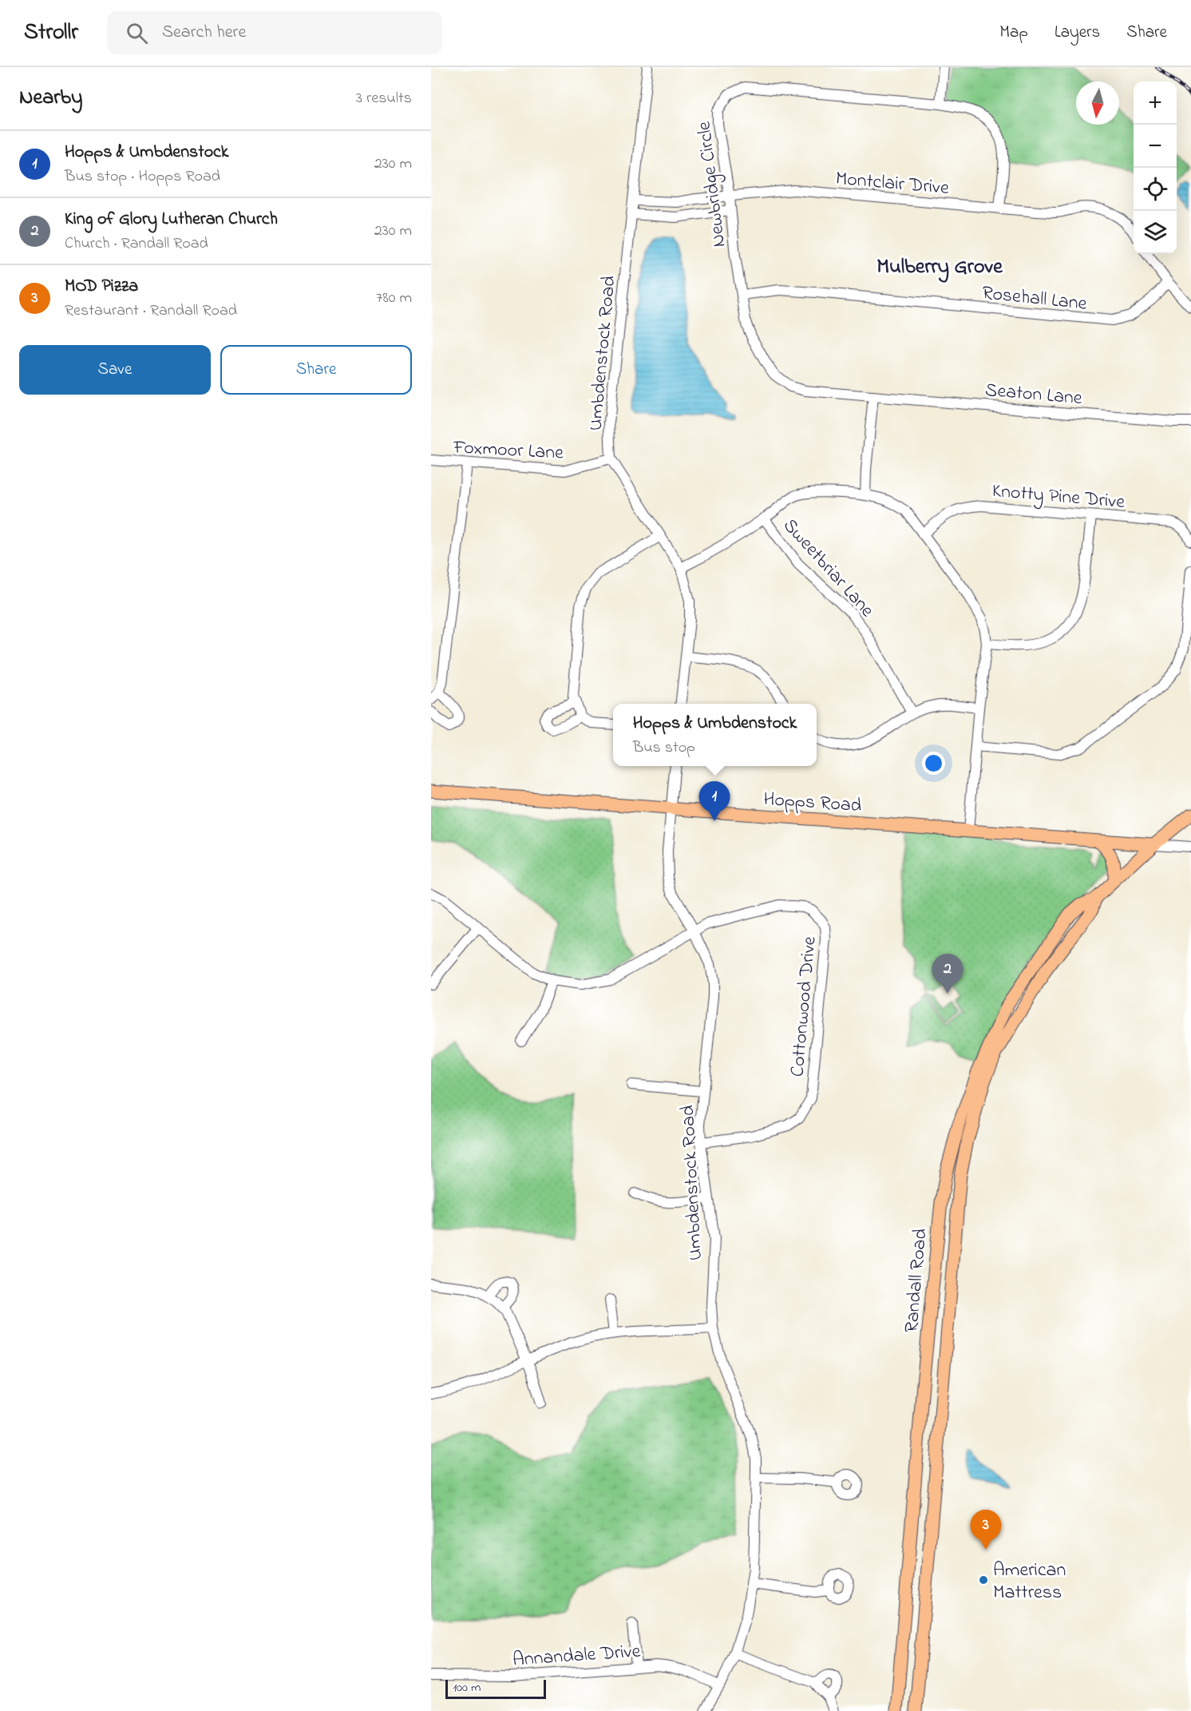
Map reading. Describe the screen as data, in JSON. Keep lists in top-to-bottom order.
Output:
{
  "streets": {
    "main road": ["Hopps Road", "Randall Road"],
    "street": [
      "Montclair Drive",
      "Newbridge Circle",
      "Rosehall Lane",
      "Umbdenstock Road",
      "Seaton Lane",
      "Foxmoor Lane",
      "Knotty Pine Drive",
      "Sweetbriar Lane",
      "Cottonwood Drive",
      "Annandale Drive"
    ]
  },
  "crossings": [
    ["Montclair Drive", "Newbridge Circle"],
    ["Montclair Drive", "Umbdenstock Road"],
    ["Newbridge Circle", "Rosehall Lane"],
    ["Newbridge Circle", "Seaton Lane"],
    ["Umbdenstock Road", "Foxmoor Lane"],
    ["Umbdenstock Road", "Hopps Road"],
    ["Umbdenstock Road", "Cottonwood Drive"],
    ["Umbdenstock Road", "Annandale Drive"],
    ["Hopps Road", "Randall Road"]
  ],
  "districts": ["Mulberry Grove"],
  "places": ["American Mattress"],
  "scale_bar": "100 m",
  "north": "bottom",
  "page": {
    "header": "Strollr",
    "search": "Search here",
    "nav": ["Map", "Layers", "Share"],
    "heading": ["Nearby", "3 results"],
    "map_buttons": ["+", "−"],
    "list": [
      {
        "mark": "1",
        "name": "Hopps & Umbdenstock",
        "note": "Bus stop · Hopps Road",
        "value": "230 m"
      },
      {
        "mark": "2",
        "name": "King of Glory Lutheran Church",
        "note": "Church · Randall Road",
        "value": "230 m"
      },
      {
        "mark": "3",
        "name": "MOD Pizza",
        "note": "Restaurant · Randall Road",
        "value": "780 m"
      }
    ],
    "buttons": ["Save", "Share"],
    "popup": ["Hopps & Umbdenstock", "Bus stop"],
    "pins": ["1", "2", "3"],
    "scale": "100 m"
  }
}
